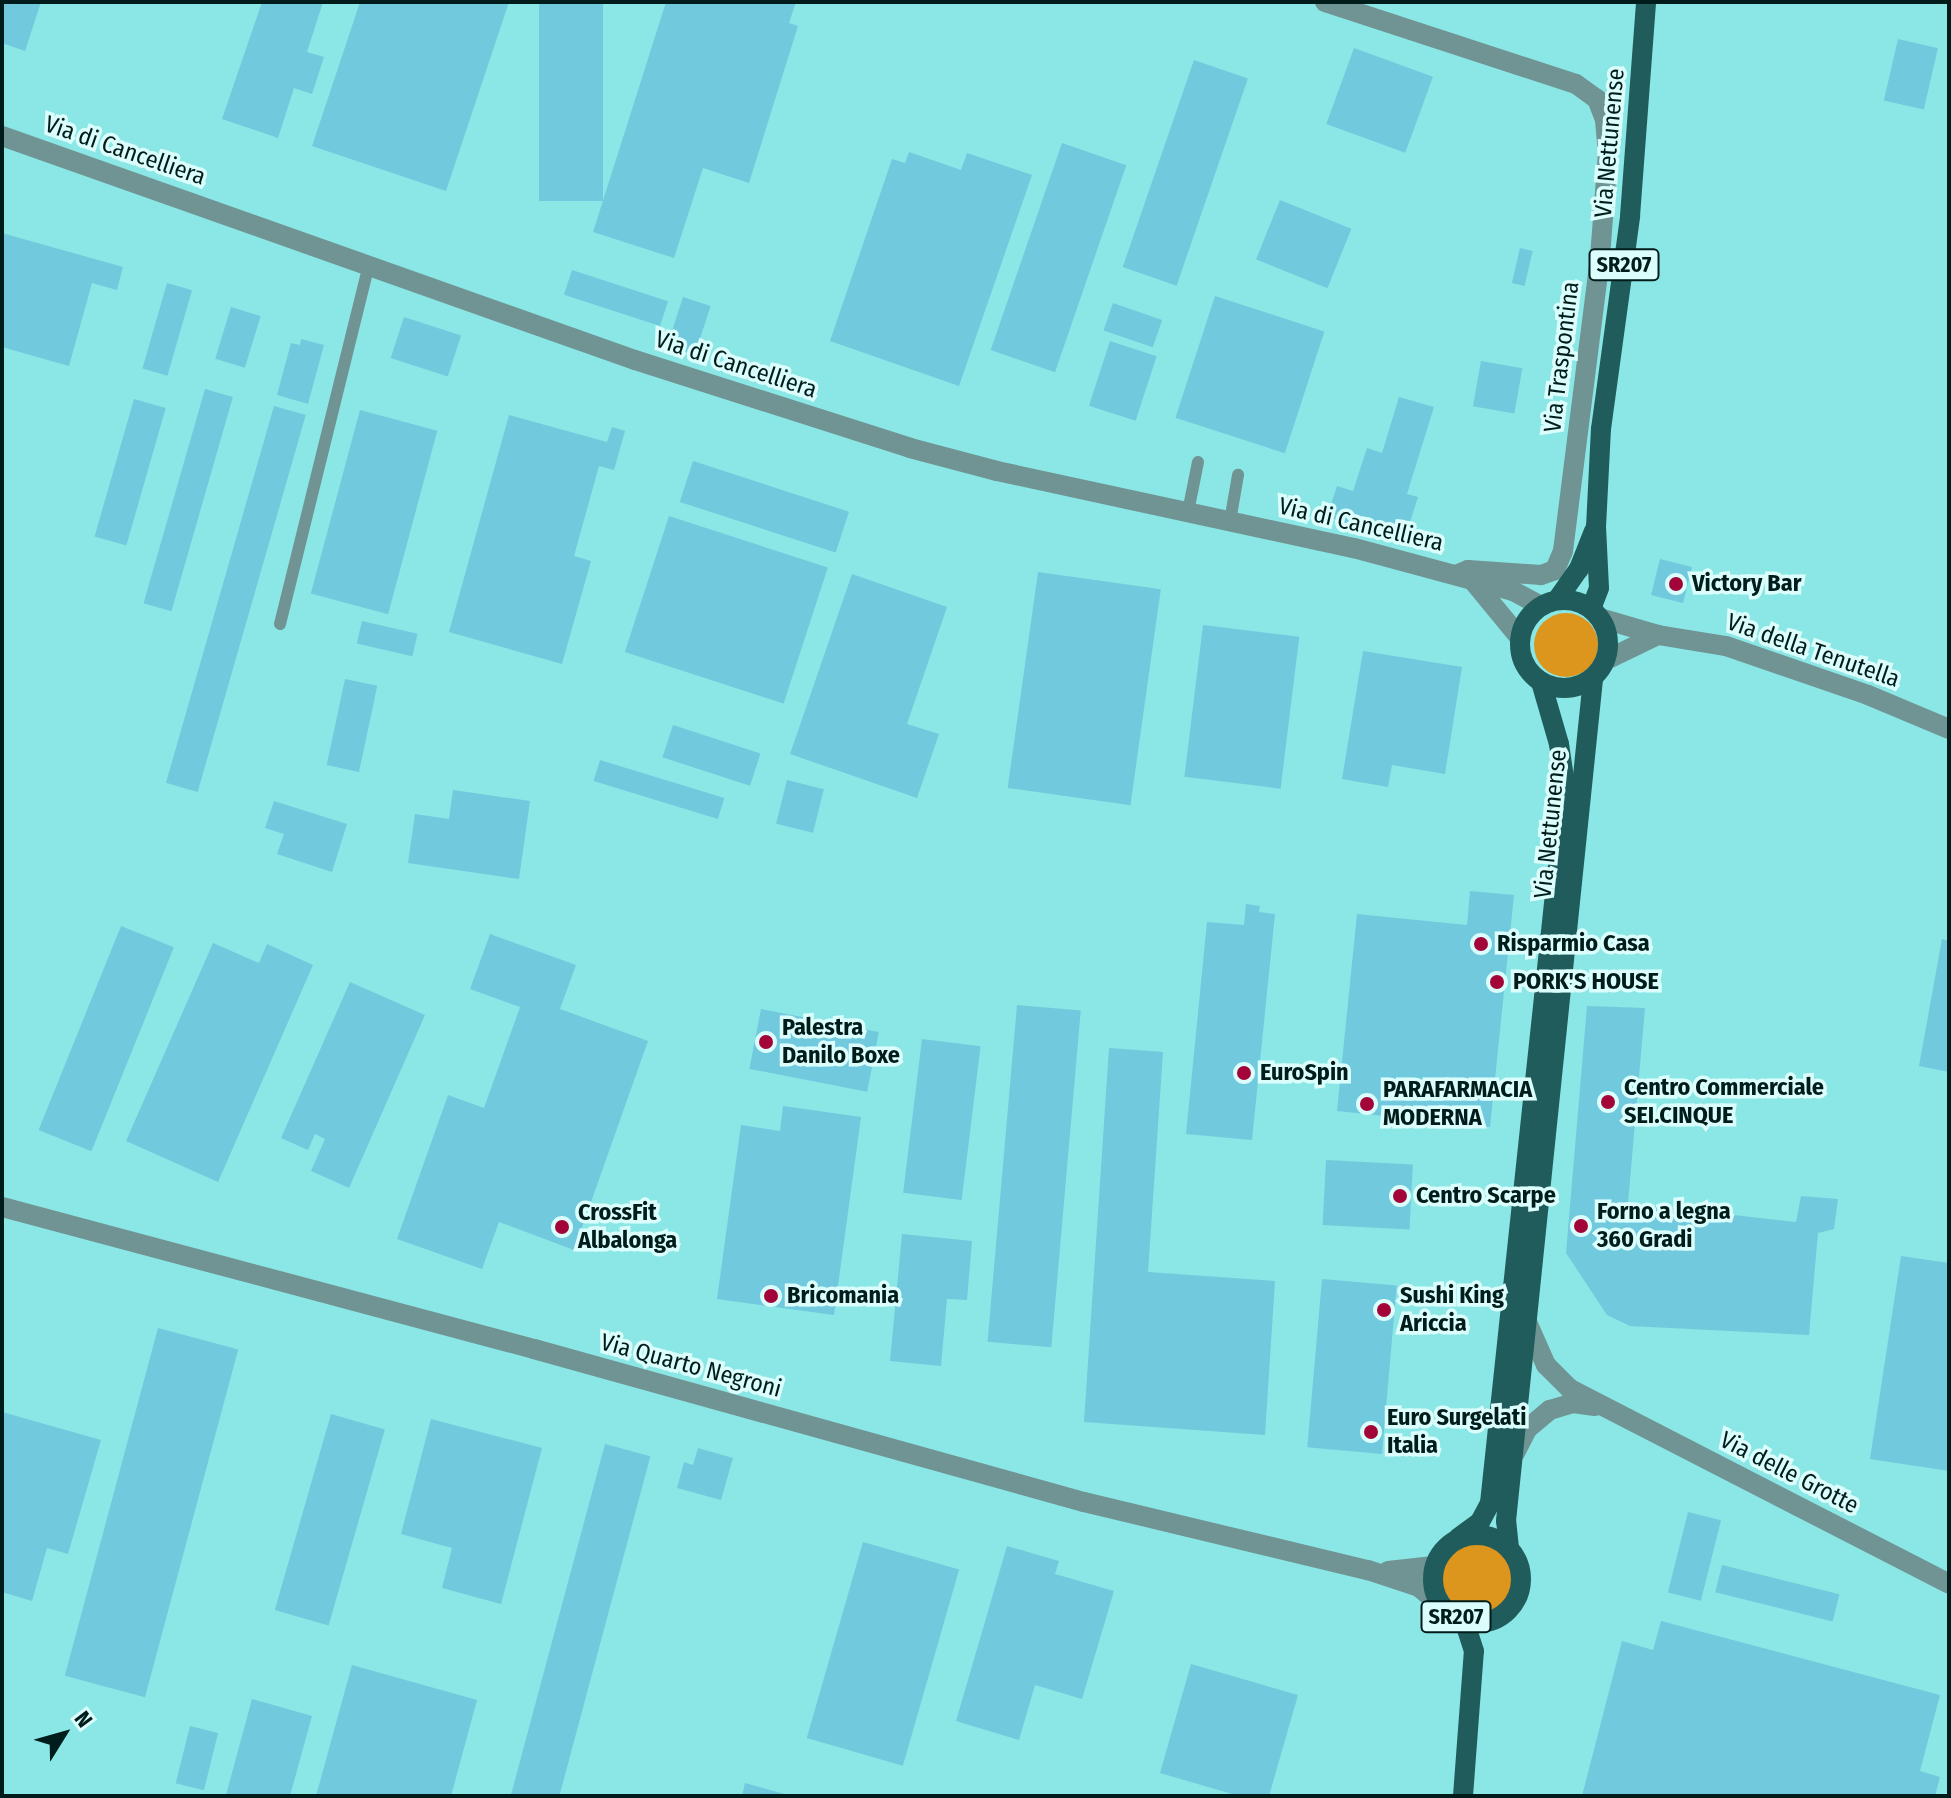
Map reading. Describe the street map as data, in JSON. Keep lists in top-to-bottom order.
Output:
{
  "streets": {
    "main road": ["Via Nettunense", "SR207"],
    "street": [
      "Via di Cancelliera",
      "Via Traspontina",
      "Via della Tenutella",
      "Via Quarto Negroni",
      "Via delle Grotte"
    ]
  },
  "crossings": [
    ["Via Nettunense", "Via di Cancelliera"],
    ["Via Nettunense", "SR207"],
    ["Via Nettunense", "Via della Tenutella"],
    ["Via Nettunense", "Via Quarto Negroni"],
    ["Via Nettunense", "Via delle Grotte"],
    ["Via di Cancelliera", "Via Traspontina"],
    ["Via di Cancelliera", "Via della Tenutella"],
    ["SR207", "Via Quarto Negroni"]
  ],
  "places": [
    "Victory Bar",
    "Risparmio Casa",
    "PORK'S HOUSE",
    "Palestra Danilo Boxe",
    "EuroSpin",
    "Centro Commerciale SEI.CINQUE",
    "PARAFARMACIA MODERNA",
    "Centro Scarpe",
    "Forno a legna 360 Gradi",
    "CrossFit Albalonga",
    "Bricomania",
    "Sushi King Ariccia",
    "Euro Surgelati Italia"
  ],
  "north": "top right"
}
